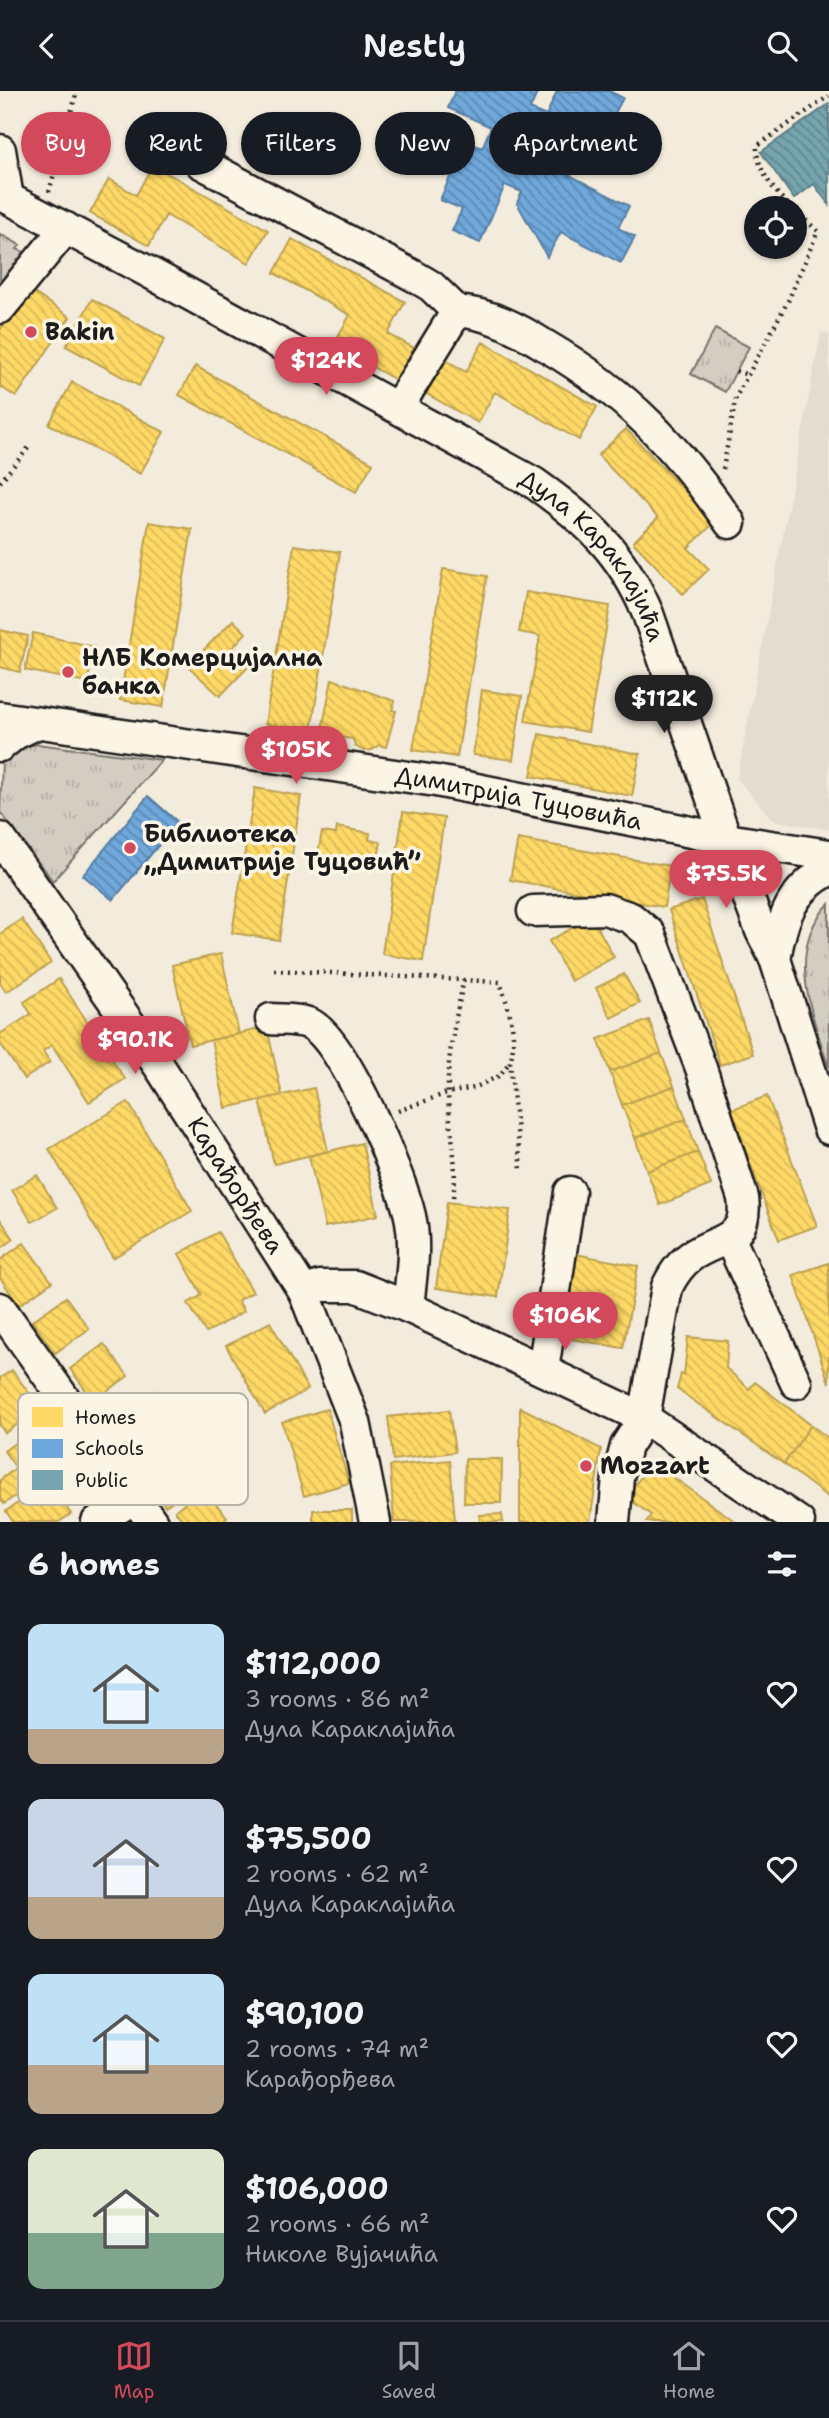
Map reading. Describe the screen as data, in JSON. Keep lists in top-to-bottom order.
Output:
{
  "streets": {
    "street": ["Дула Караклајића", "Димитрија Туцовића", "Карађорђева"]
  },
  "crossings": [
    ["Дула Караклајића", "Димитрија Туцовића"]
  ],
  "places": [
    "Bakin",
    "НЛБ Комерцијална банка",
    "Библиотека „Димитрије Туцовић”",
    "Mozzart"
  ],
  "legend": ["Homes", "Schools", "Public"],
  "page": {
    "header": "Nestly",
    "chip": [
      "Buy",
      "Rent",
      "Filters",
      "New",
      "Apartment"
    ],
    "price": [
      "$124K",
      "$112K",
      "$105K",
      "$75.5K",
      "$90.1K",
      "$106K"
    ],
    "heading": "6 homes",
    "list": [
      {
        "name": "$112,000",
        "note": "3 rooms · 86 m² · Дула Караклајића"
      },
      {
        "name": "$75,500",
        "note": "2 rooms · 62 m² · Дула Караклајића"
      },
      {
        "name": "$90,100",
        "note": "2 rooms · 74 m² · Карађорђева"
      },
      {
        "name": "$106,000",
        "note": "2 rooms · 66 m² · Николе Вујачића"
      }
    ],
    "tabs": ["Map", "Saved", "Home"]
  }
}
